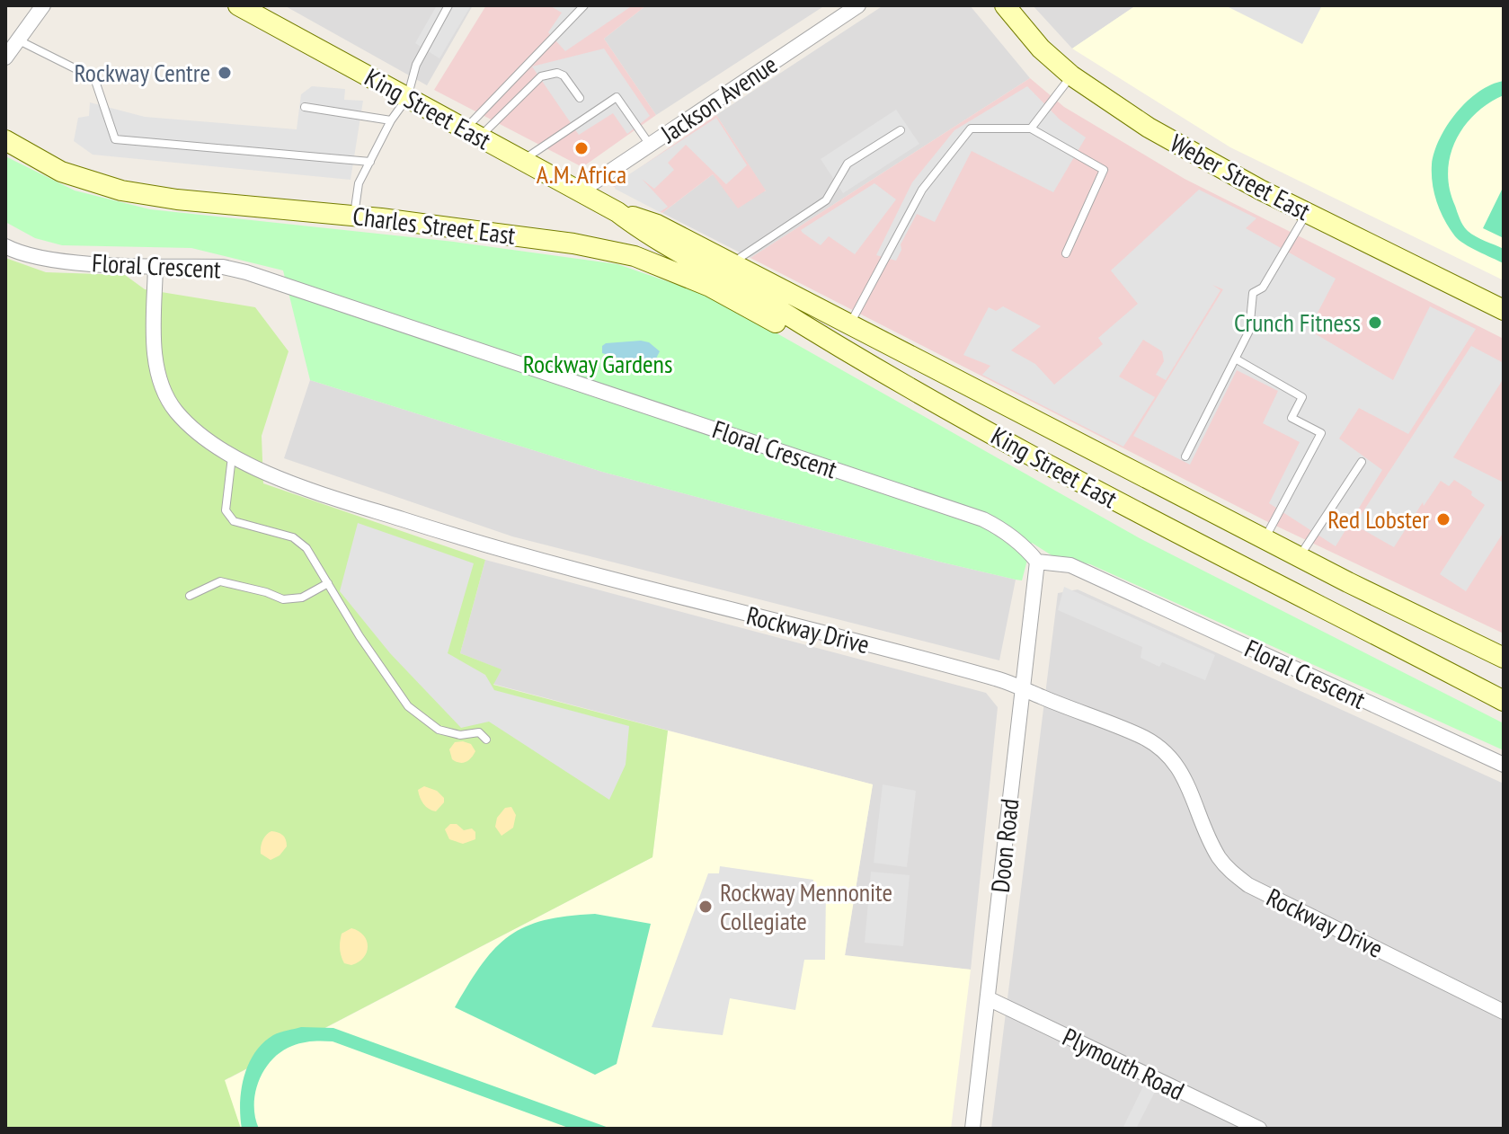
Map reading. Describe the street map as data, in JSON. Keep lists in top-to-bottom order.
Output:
{
  "streets": {
    "main road": ["King Street East", "Weber Street East", "Charles Street East"],
    "street": [
      "Jackson Avenue",
      "Floral Crescent",
      "Rockway Drive",
      "Doon Road",
      "Plymouth Road"
    ]
  },
  "crossings": [
    ["Jackson Avenue", "King Street East"],
    ["King Street East", "Charles Street East"],
    ["Floral Crescent", "Rockway Drive"],
    ["Floral Crescent", "Doon Road"],
    ["Rockway Drive", "Doon Road"],
    ["Doon Road", "Plymouth Road"]
  ],
  "parks": ["Rockway Gardens"],
  "places": [
    "Rockway Centre",
    "A.M. Africa",
    "Crunch Fitness",
    "Red Lobster",
    "Rockway Mennonite Collegiate"
  ]
}
